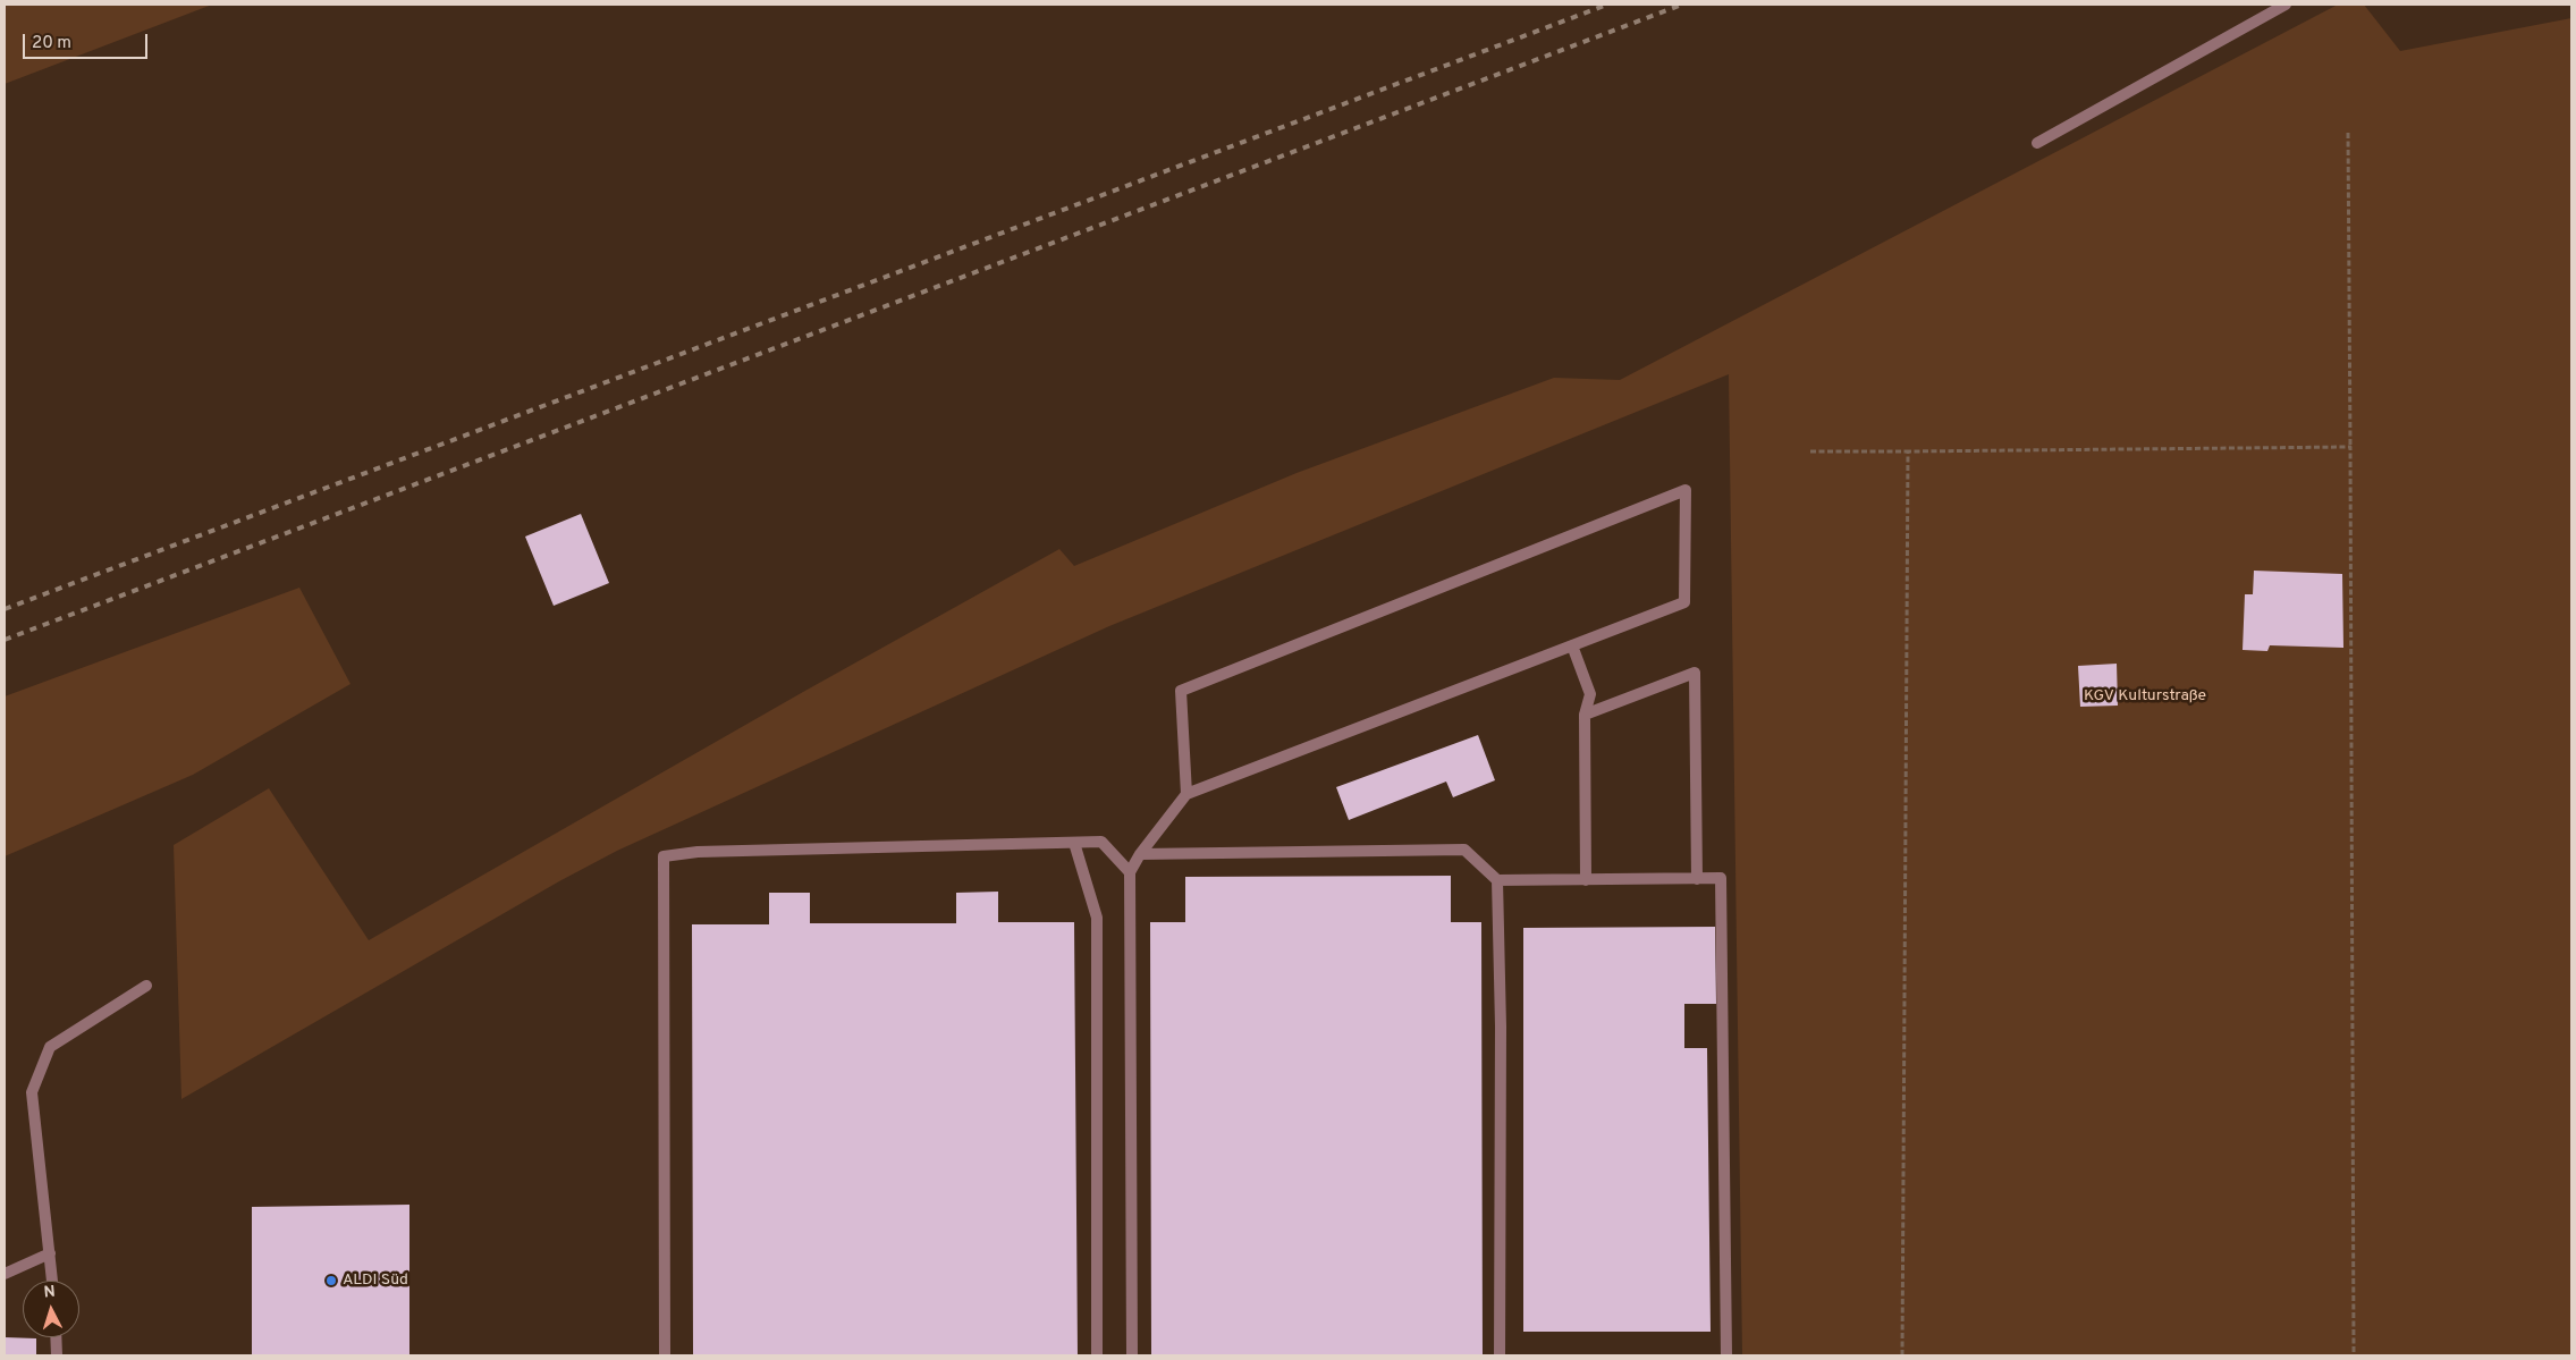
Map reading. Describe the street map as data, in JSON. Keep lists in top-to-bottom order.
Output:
{
  "parks": ["KGV Kulturstraße"],
  "places": ["ALDI Süd"],
  "scale_bar": "20 m",
  "north": "top"
}
